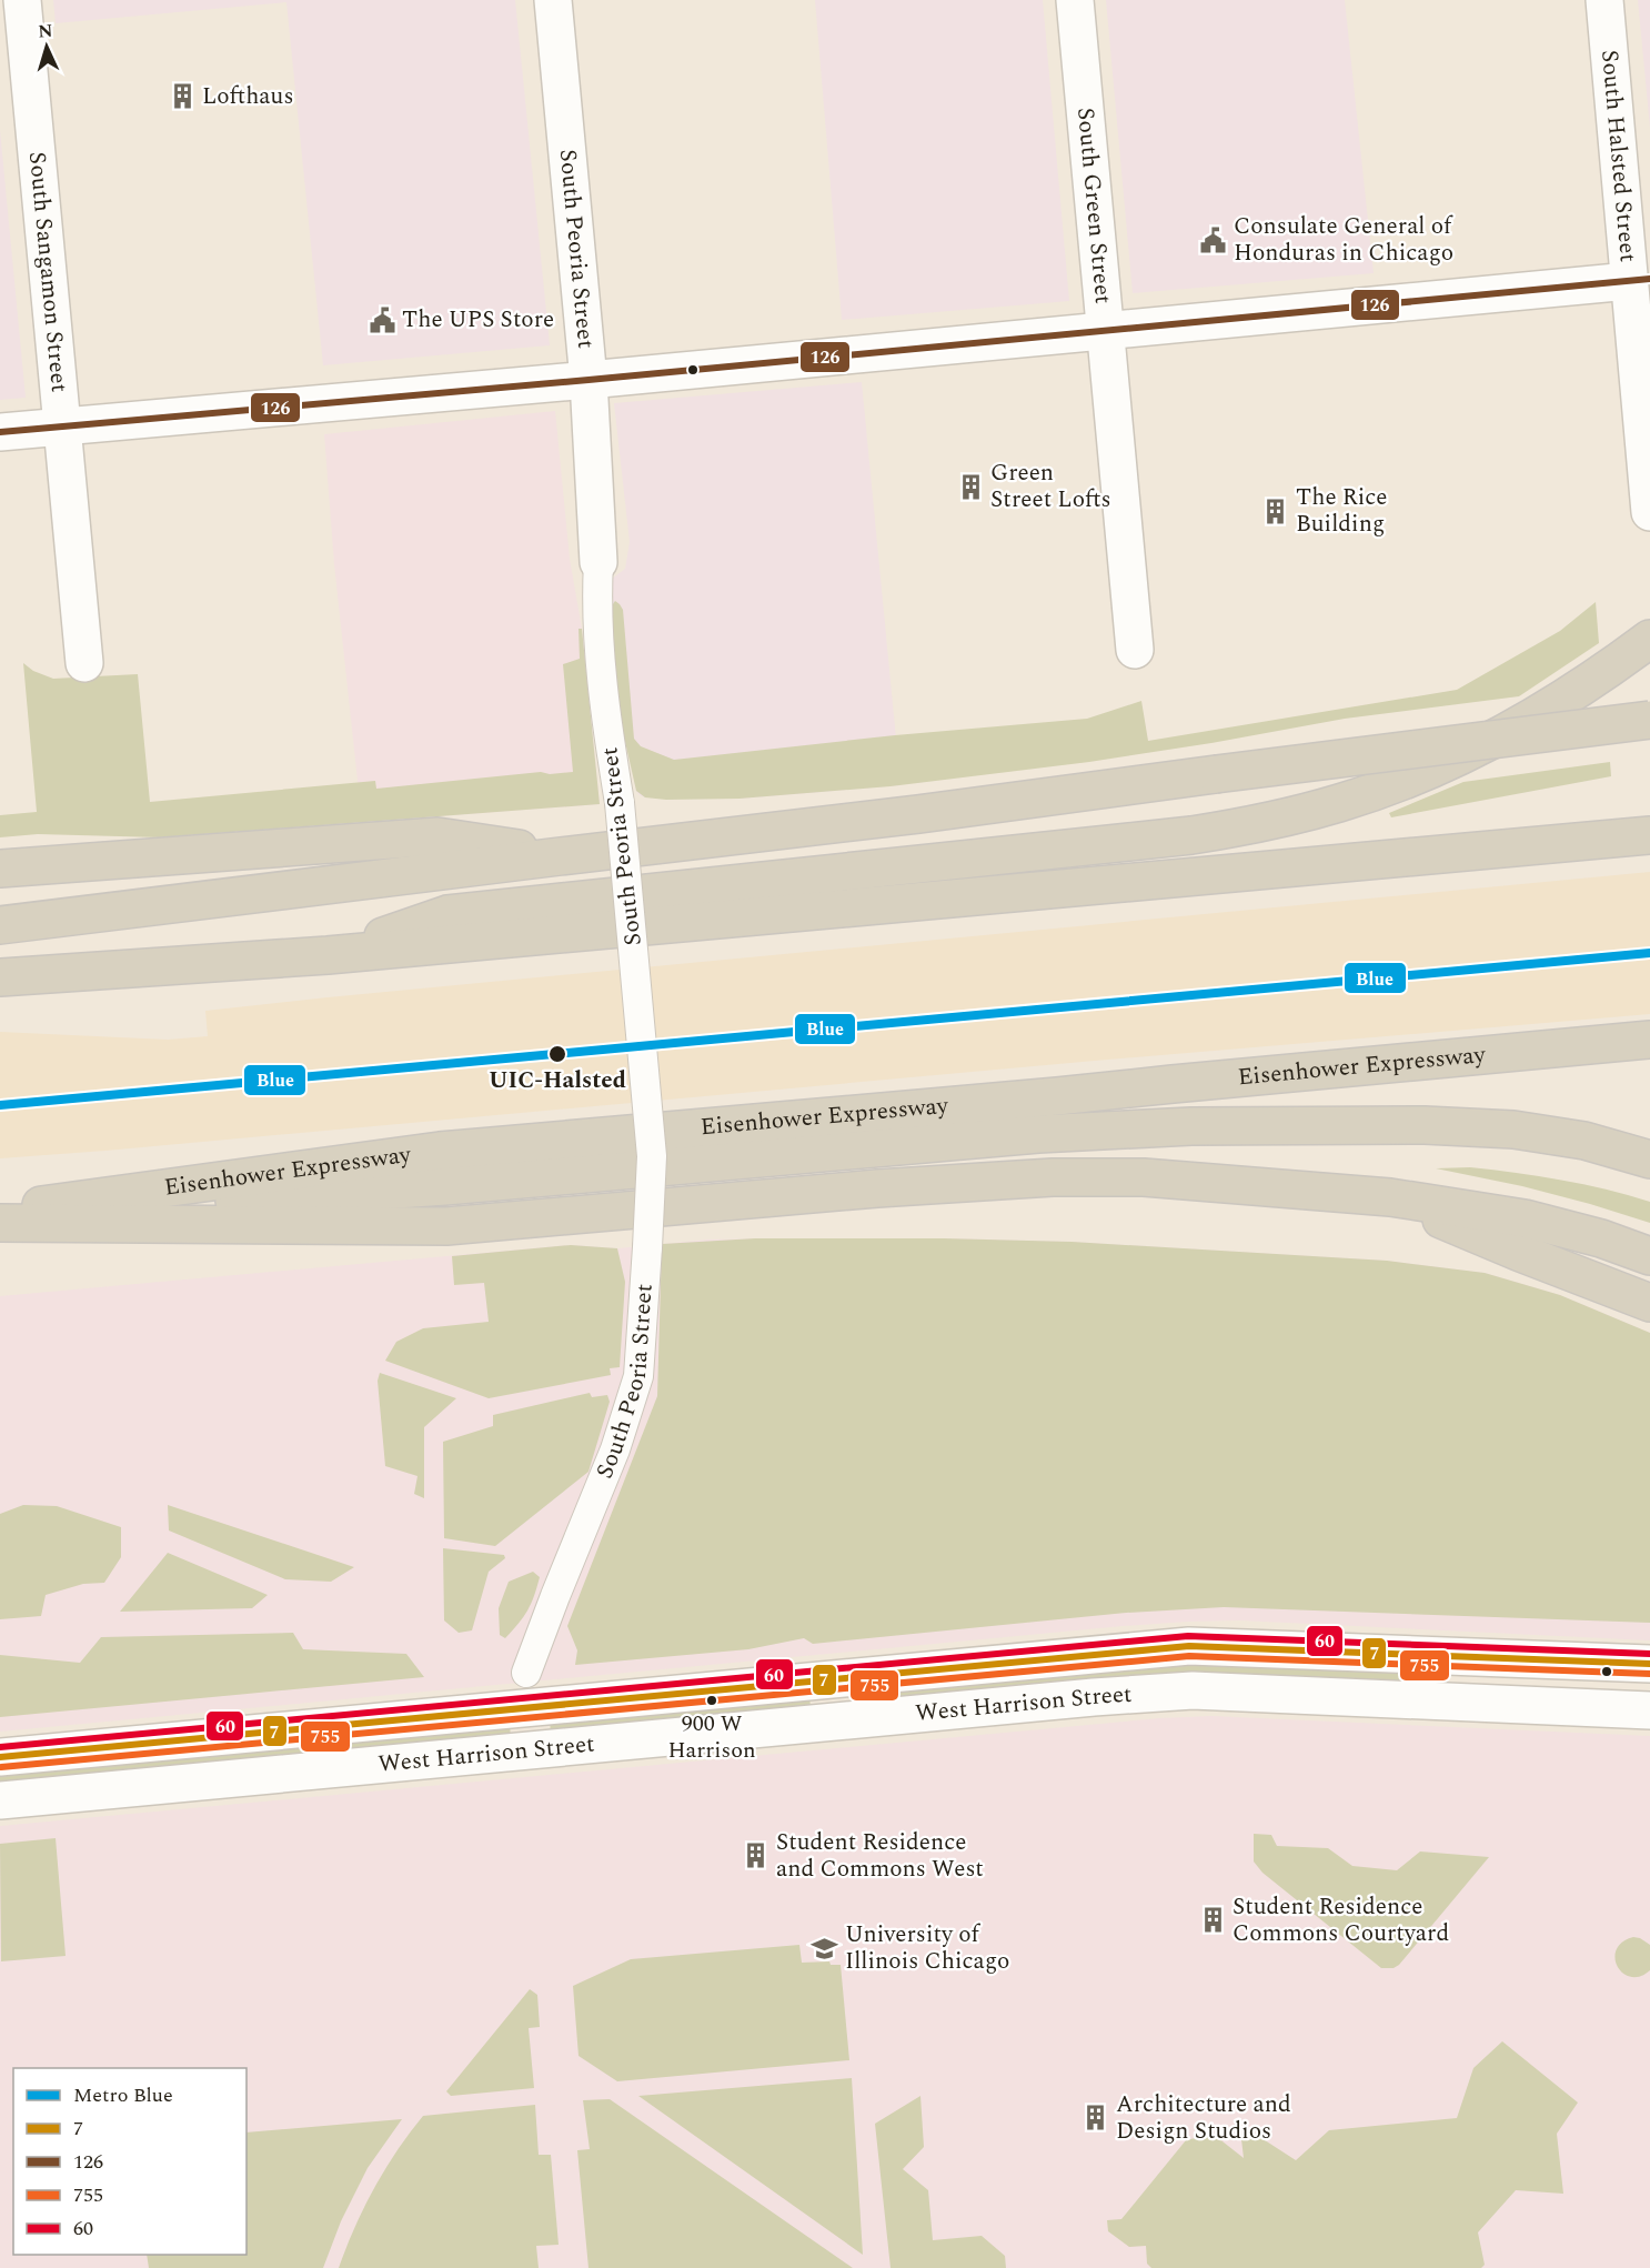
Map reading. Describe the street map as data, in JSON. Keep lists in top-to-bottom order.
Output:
{
  "streets": {
    "highway": ["Eisenhower Expressway"],
    "main road": [
      "South Halsted Street",
      "South Green Street",
      "South Peoria Street",
      "South Sangamon Street",
      "West Harrison Street"
    ]
  },
  "places": {
    "building": [
      "Lofthaus",
      "Green Street Lofts",
      "The Rice Building",
      "Student Residence and Commons West",
      "Student Residence Commons Courtyard",
      "Architecture and Design Studios"
    ],
    "public building": ["Consulate General of Honduras in Chicago", "The UPS Store"],
    "other": ["UIC-Halsted", "900 W Harrison"],
    "school or university": ["University of Illinois Chicago"]
  },
  "lines": [
    "transit line 126",
    "metro line Blue",
    "transit line 60",
    "transit line 7",
    "transit line 755"
  ],
  "legend": [
    "Metro Blue",
    "7",
    "126",
    "755",
    "60"
  ],
  "north": "top"
}
